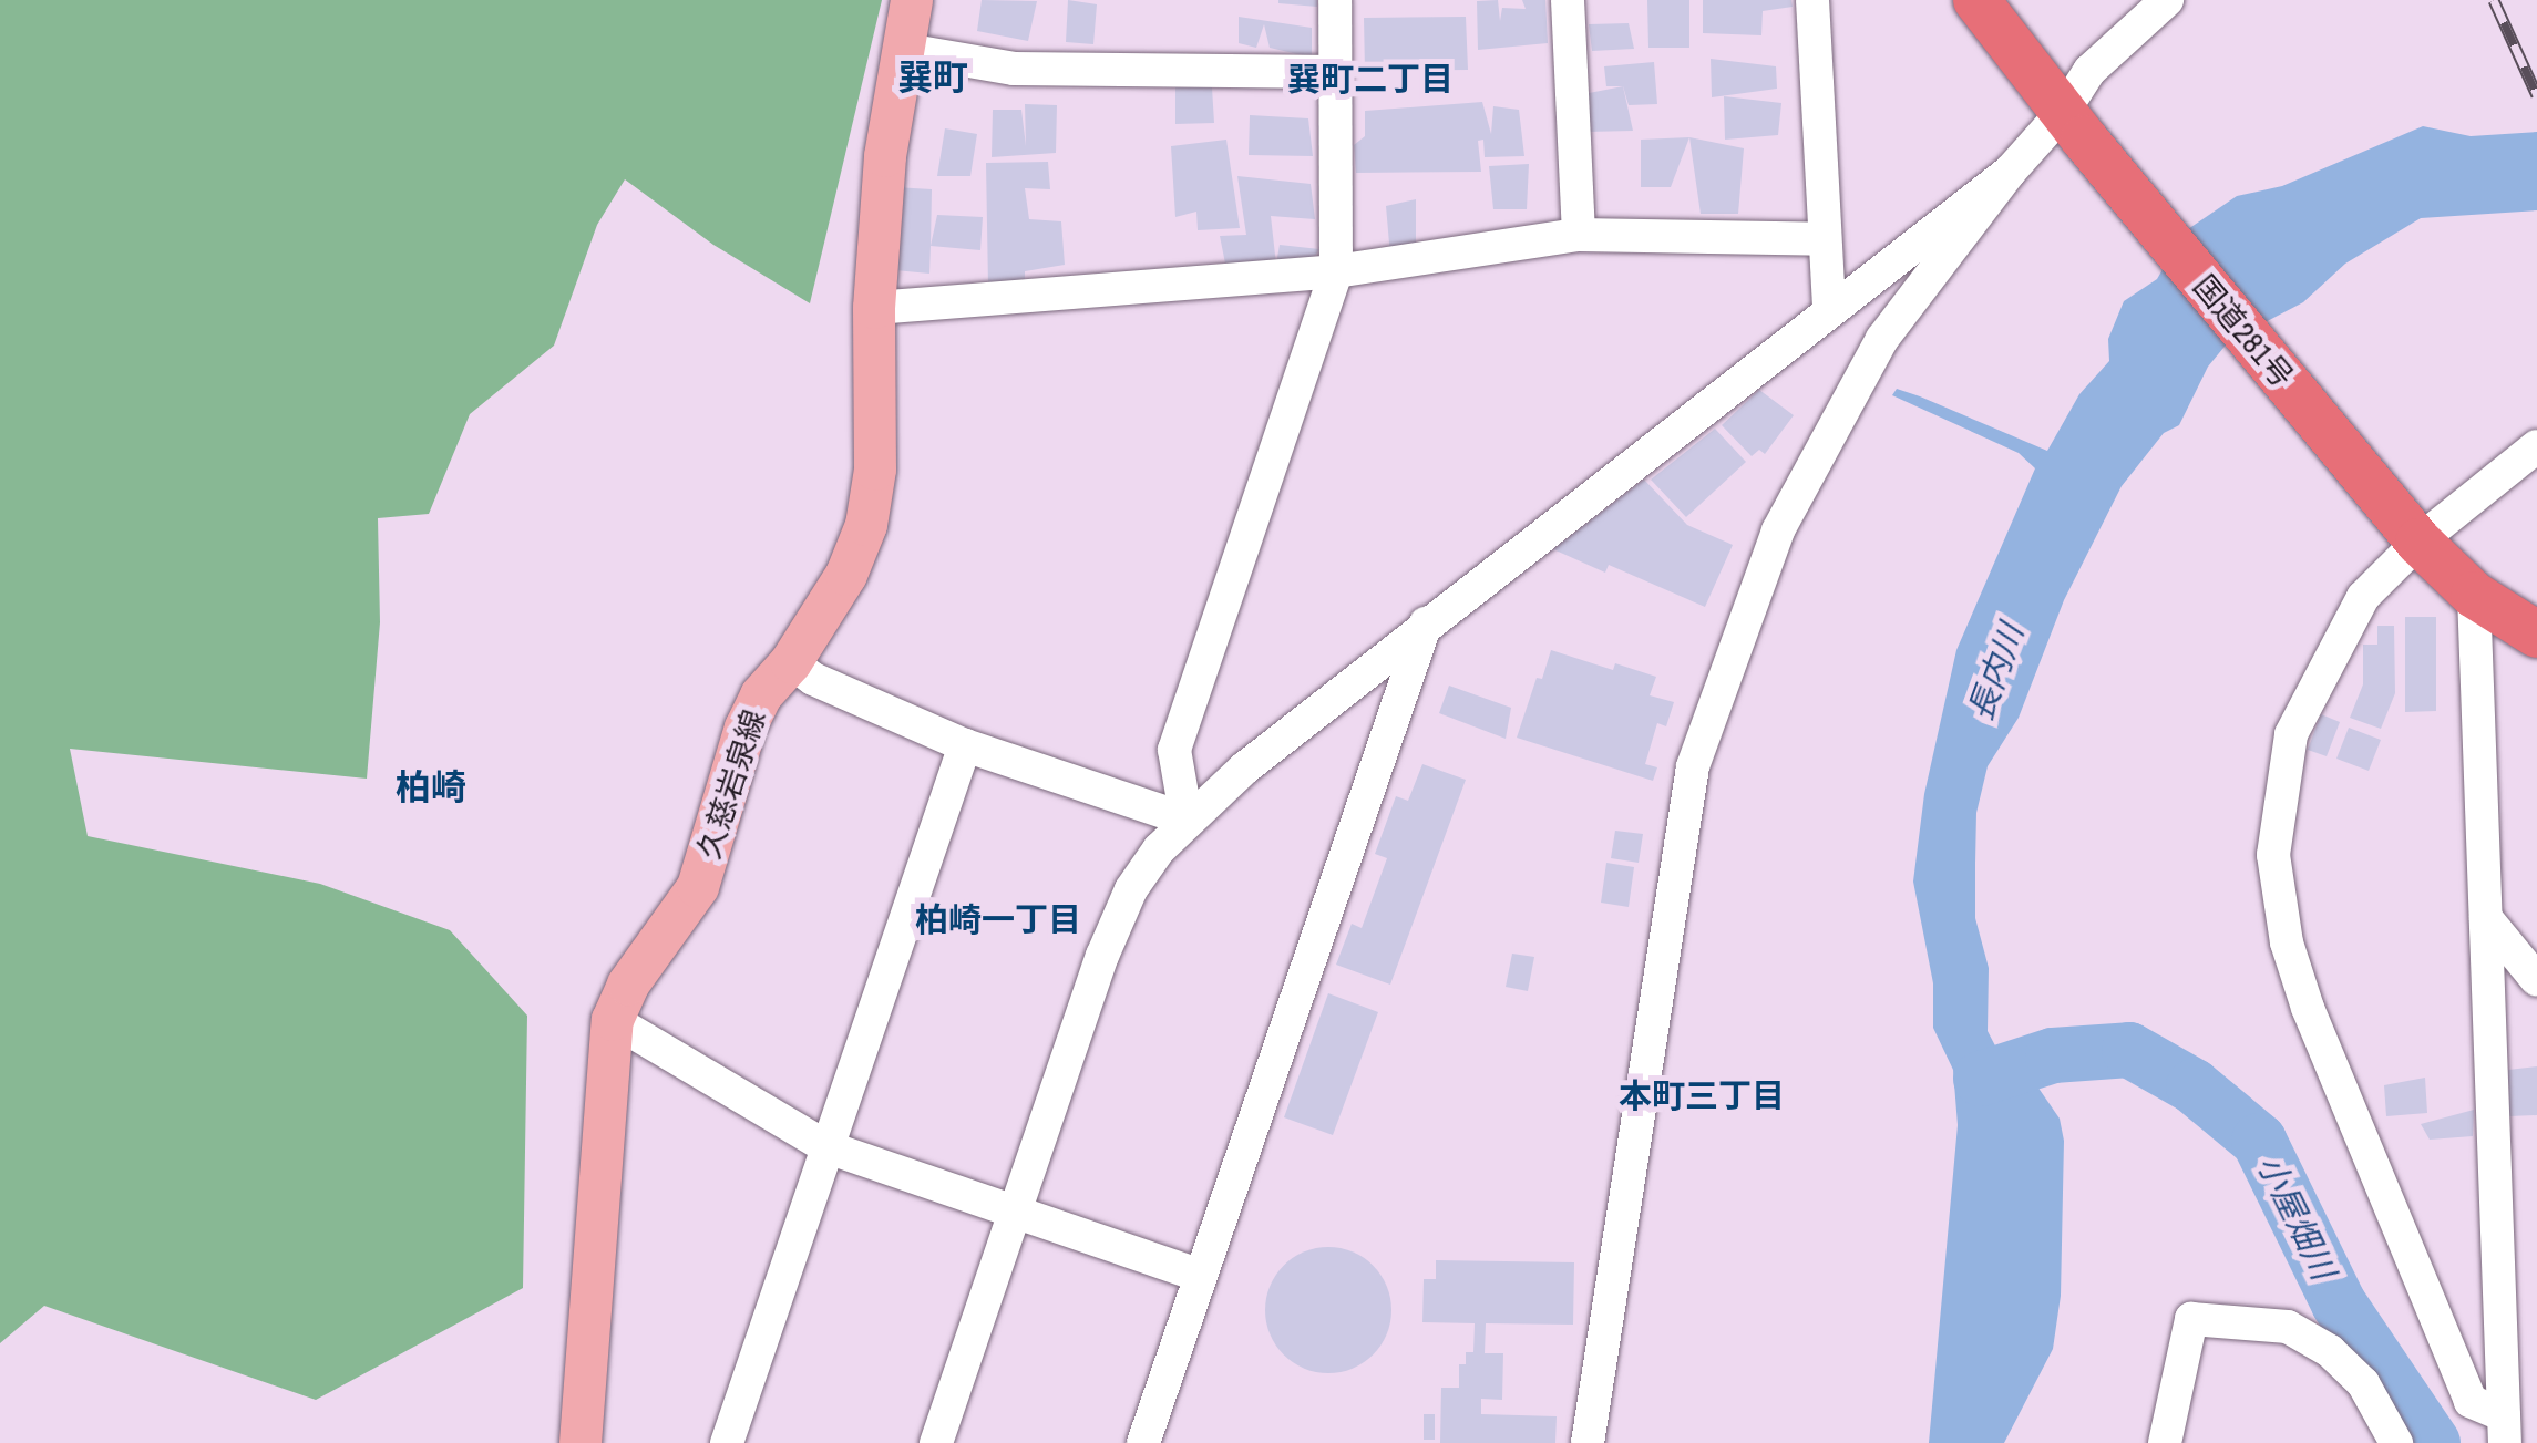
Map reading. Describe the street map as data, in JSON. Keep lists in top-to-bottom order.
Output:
{
  "streets": {
    "highway": ["国道281号"],
    "main road": ["久慈岩泉線"]
  },
  "districts": [
    "巽町",
    "巽町二丁目",
    "柏崎",
    "柏崎一丁目",
    "本町三丁目"
  ],
  "water": ["長内川", "小屋畑川"]
}
